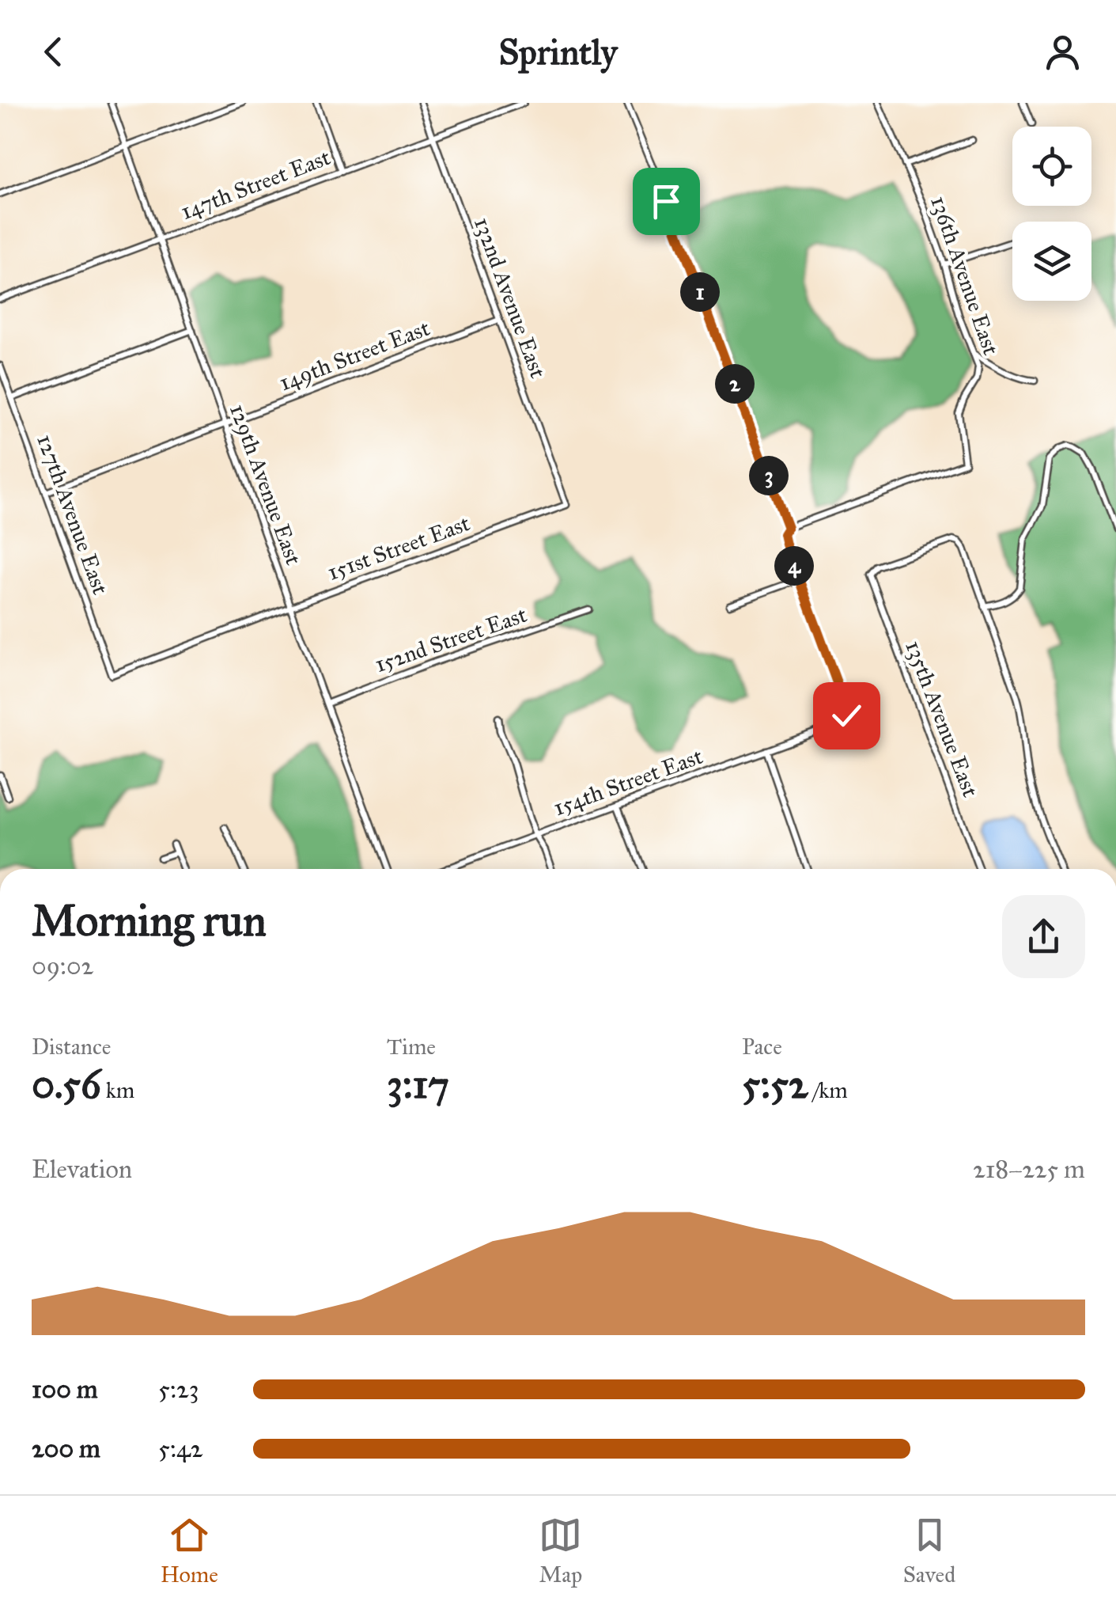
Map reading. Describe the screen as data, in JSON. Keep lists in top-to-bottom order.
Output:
{
  "streets": {
    "street": [
      "147th Street East",
      "136th Avenue East",
      "132nd Avenue East",
      "149th Street East",
      "129th Avenue East",
      "127th Avenue East",
      "151st Street East",
      "152nd Street East",
      "135th Avenue East",
      "154th Street East"
    ]
  },
  "crossings": [
    ["147th Street East", "132nd Avenue East"],
    ["147th Street East", "129th Avenue East"],
    ["132nd Avenue East", "149th Street East"],
    ["132nd Avenue East", "151st Street East"],
    ["149th Street East", "129th Avenue East"],
    ["149th Street East", "127th Avenue East"],
    ["129th Avenue East", "151st Street East"],
    ["129th Avenue East", "152nd Street East"],
    ["127th Avenue East", "151st Street East"]
  ],
  "page": {
    "header": "Sprintly",
    "pins": [
      "1",
      "2",
      "3",
      "4"
    ],
    "heading": ["Morning run", "09:02"],
    "stats": [
      ["Distance", "0.56 km"],
      ["Time", "3:17"],
      ["Pace", "5:52 /km"]
    ],
    "chart": ["Elevation", "218–225 m"],
    "list": [
      {
        "name": "100 m",
        "note": "5:23"
      },
      {
        "name": "200 m",
        "note": "5:42"
      }
    ],
    "tabs": ["Home", "Map", "Saved"]
  }
}
